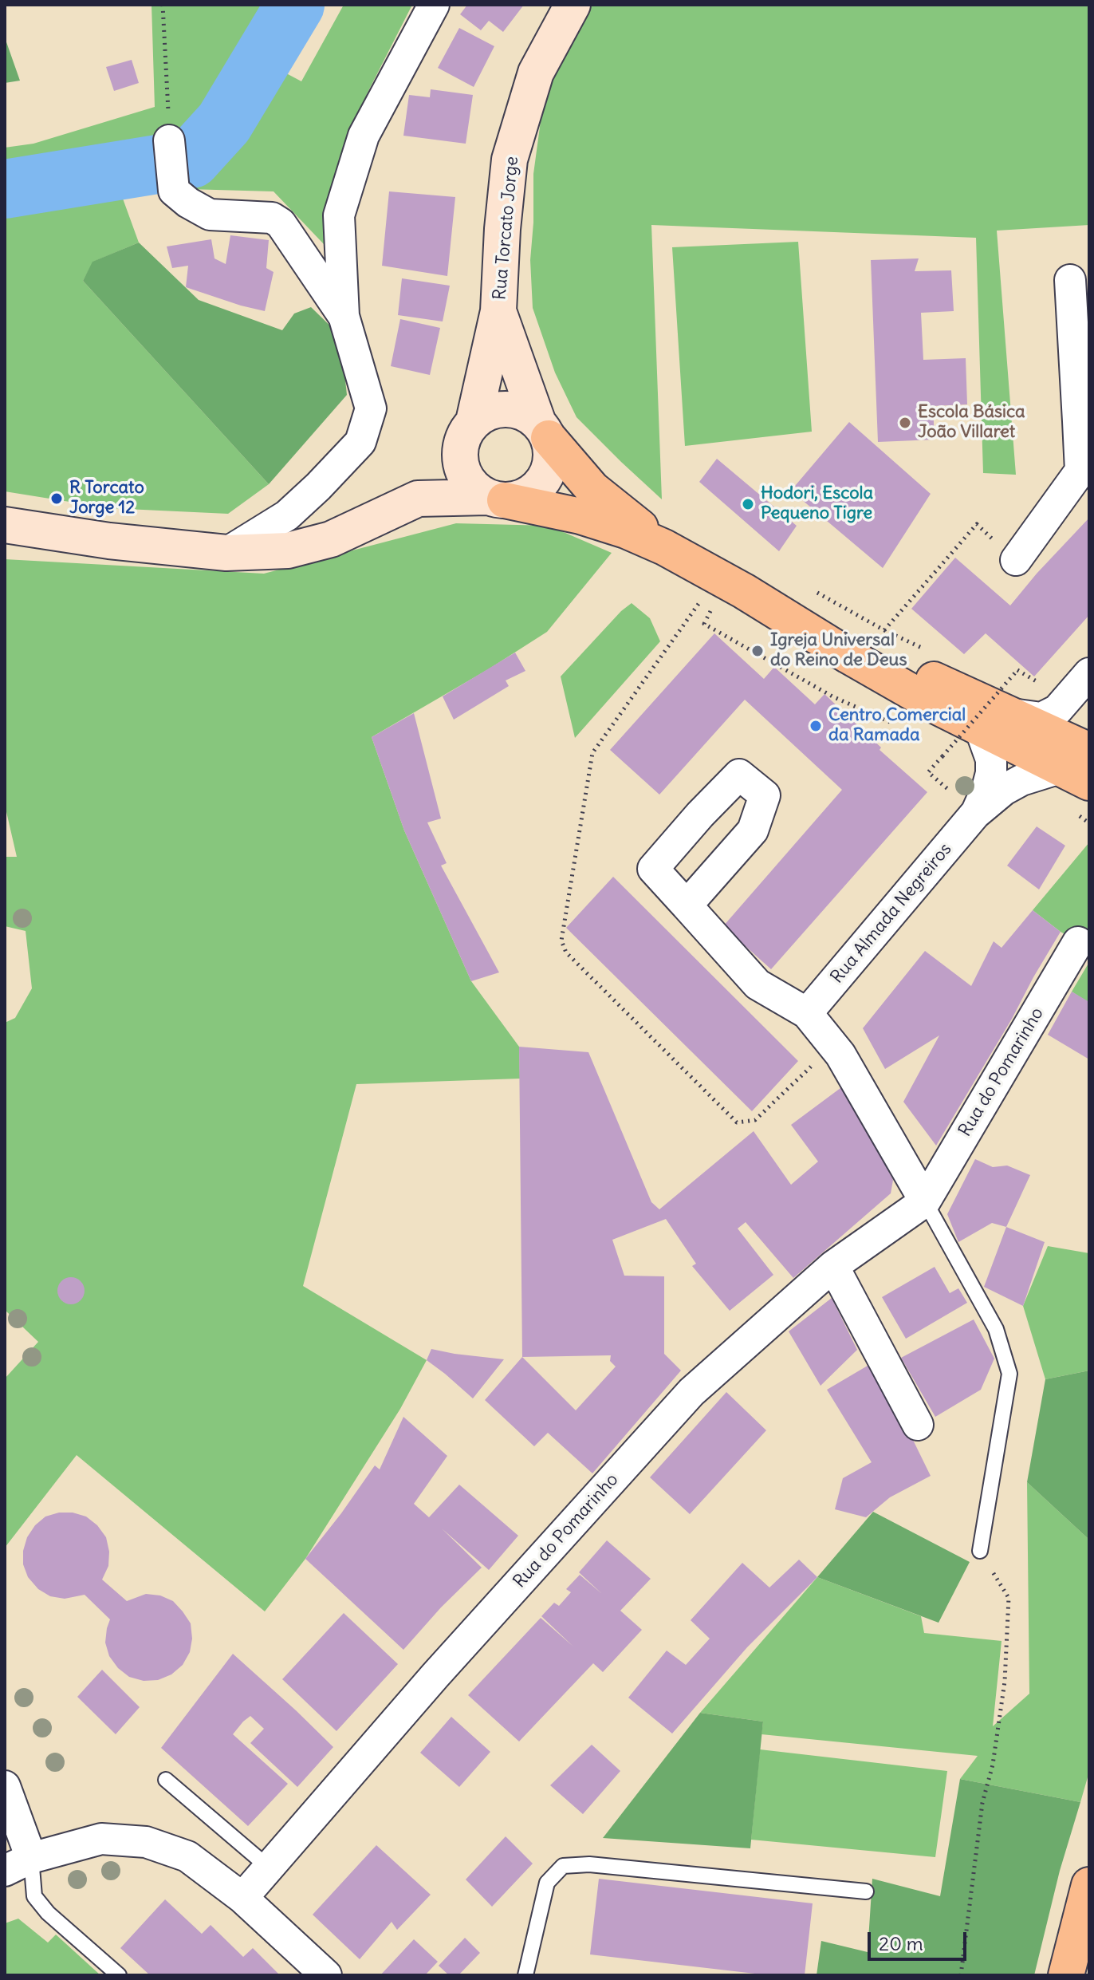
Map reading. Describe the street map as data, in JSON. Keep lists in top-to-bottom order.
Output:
{
  "streets": {
    "main road": ["Rua Torcato Jorge"],
    "street": ["Rua Almada Negreiros", "Rua do Pomarinho"]
  },
  "places": [
    "Escola Básica João Villaret",
    "R Torcato Jorge 12",
    "Hodori, Escola Pequeno Tigre",
    "Igreja Universal do Reino de Deus",
    "Centro Comercial da Ramada"
  ],
  "scale_bar": "20 m"
}
